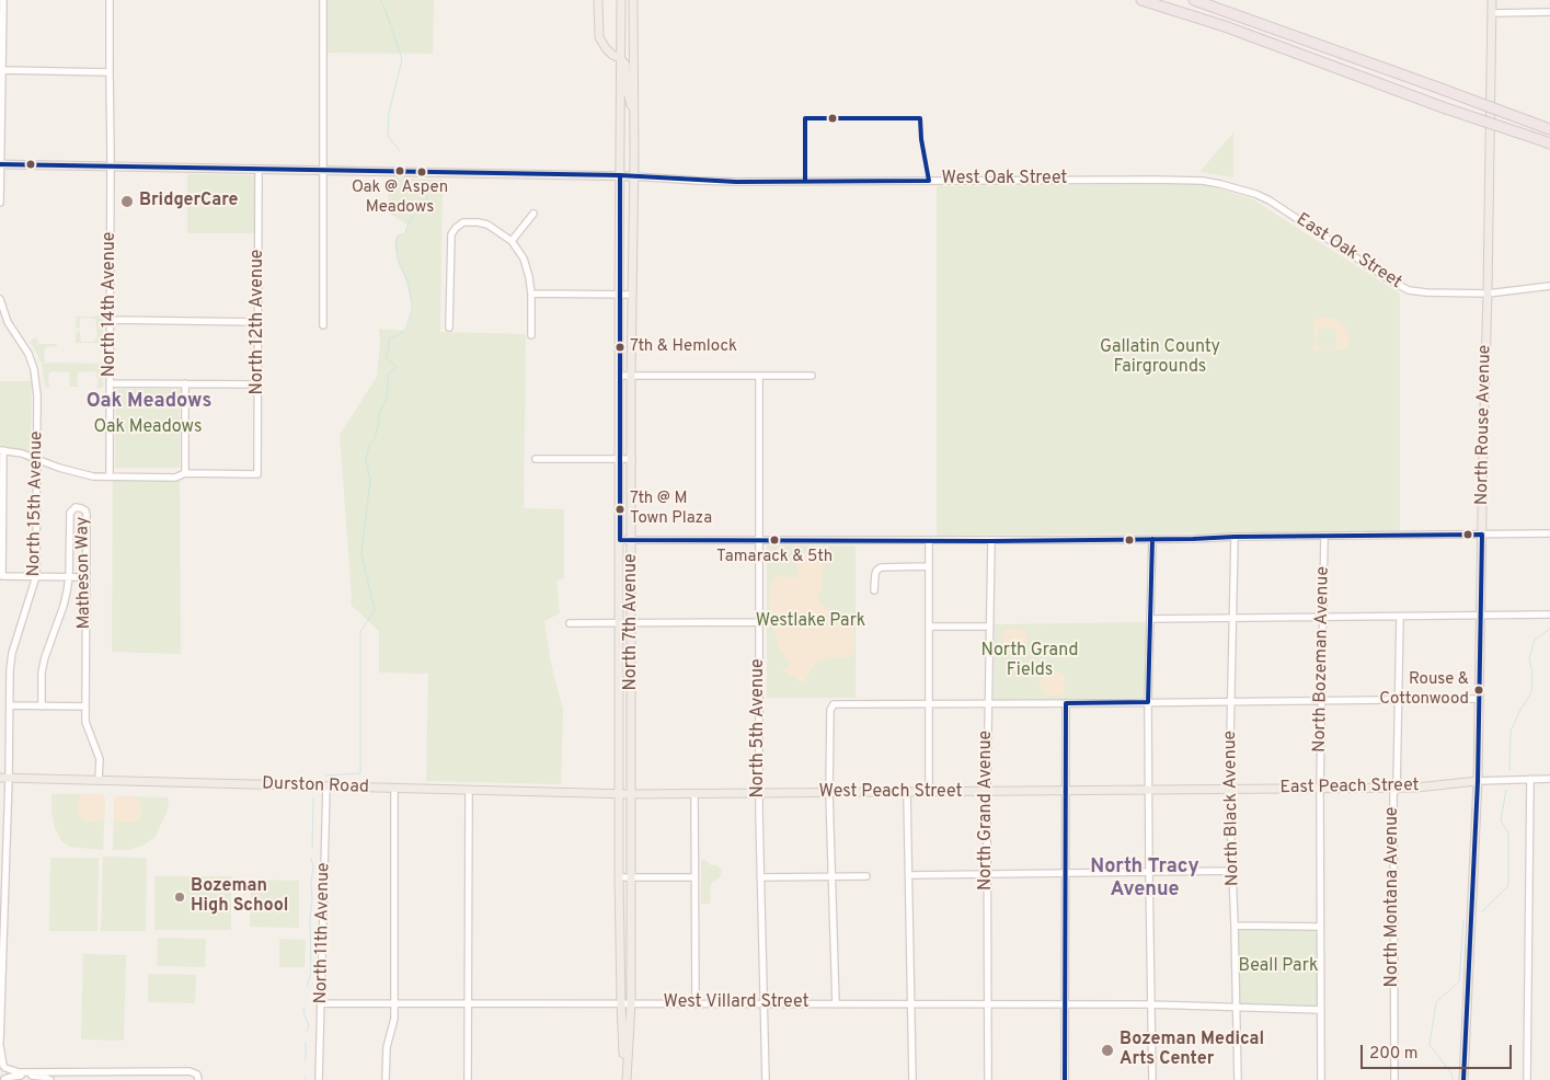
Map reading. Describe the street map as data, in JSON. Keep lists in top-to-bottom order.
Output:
{
  "streets": {
    "main road": [
      "West Oak Street",
      "North Rouse Avenue",
      "North 7th Avenue",
      "Durston Road",
      "East Peach Street",
      "West Peach Street"
    ],
    "street": [
      "East Oak Street",
      "North 14th Avenue",
      "North 12th Avenue",
      "North 15th Avenue",
      "Matheson Way",
      "North Bozeman Avenue",
      "North 5th Avenue",
      "North Black Avenue",
      "North Grand Avenue",
      "North Montana Avenue",
      "North 11th Avenue",
      "West Villard Street"
    ]
  },
  "crossings": [
    ["West Oak Street", "East Oak Street"],
    ["West Oak Street", "North 14th Avenue"],
    ["West Oak Street", "North 12th Avenue"],
    ["West Oak Street", "North 7th Avenue"],
    ["East Oak Street", "North Rouse Avenue"],
    ["North Rouse Avenue", "East Peach Street"],
    ["North 15th Avenue", "Durston Road"],
    ["Matheson Way", "Durston Road"],
    ["North 7th Avenue", "Durston Road"],
    ["North 7th Avenue", "West Peach Street"],
    ["North 7th Avenue", "West Villard Street"],
    ["North Bozeman Avenue", "East Peach Street"],
    ["North Bozeman Avenue", "West Villard Street"],
    ["North 5th Avenue", "West Peach Street"],
    ["North 5th Avenue", "West Villard Street"],
    ["Durston Road", "West Peach Street"],
    ["Durston Road", "North 11th Avenue"],
    ["East Peach Street", "West Peach Street"],
    ["East Peach Street", "North Black Avenue"],
    ["East Peach Street", "North Montana Avenue"],
    ["West Peach Street", "North Grand Avenue"],
    ["North Black Avenue", "West Villard Street"],
    ["North Grand Avenue", "West Villard Street"],
    ["North 11th Avenue", "West Villard Street"]
  ],
  "districts": ["Oak Meadows", "North Tracy Avenue"],
  "parks": [
    "Gallatin County Fairgrounds",
    "Oak Meadows",
    "Westlake Park",
    "North Grand Fields",
    "Beall Park"
  ],
  "places": [
    "Oak @ Aspen Meadows",
    "BridgerCare",
    "7th & Hemlock",
    "7th @ M Town Plaza",
    "Tamarack & 5th",
    "Rouse & Cottonwood",
    "Bozeman High School",
    "Bozeman Medical Arts Center"
  ],
  "scale_bar": "200 m"
}
